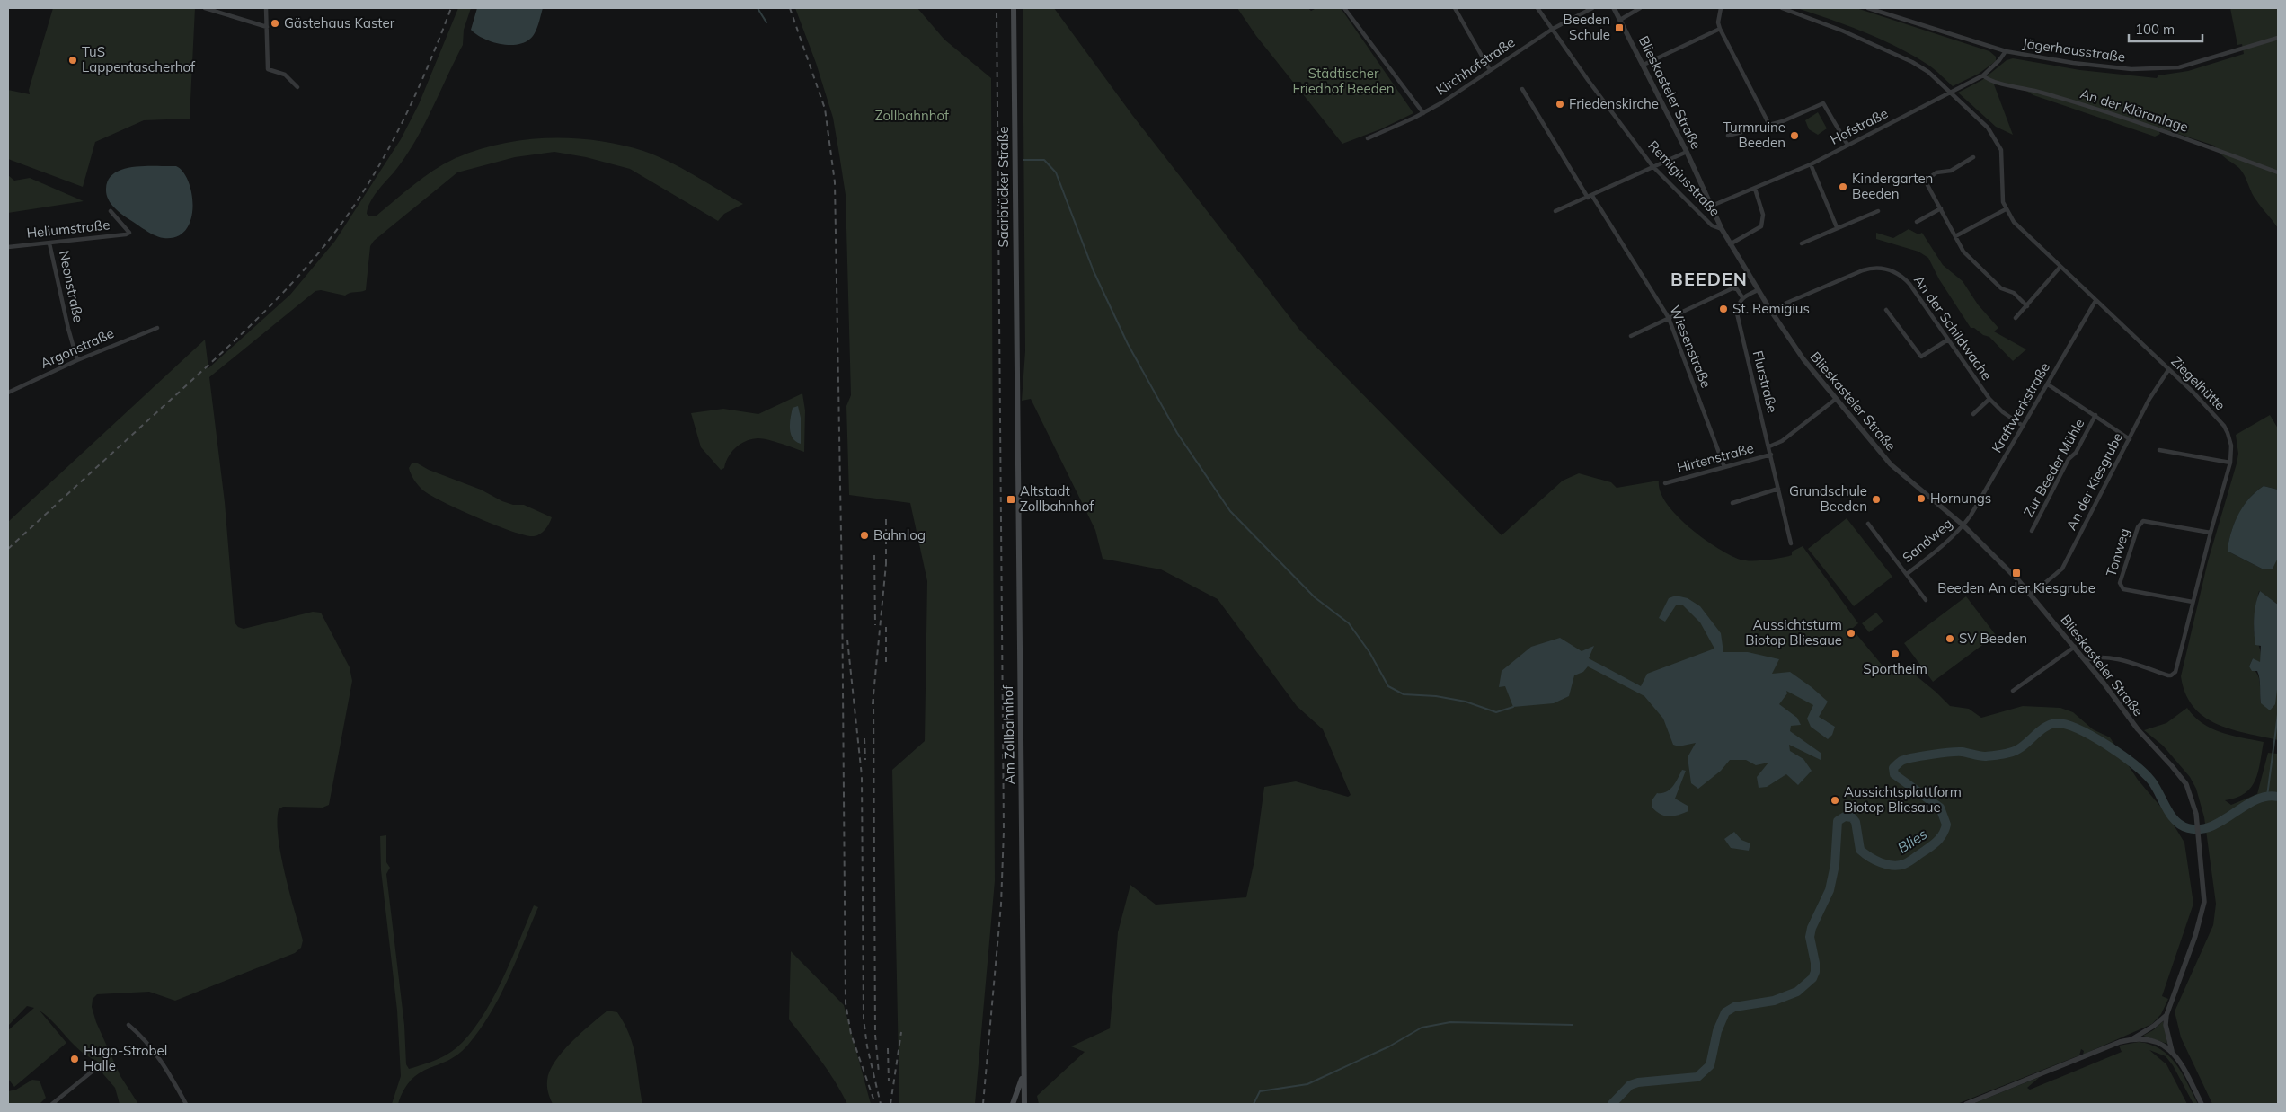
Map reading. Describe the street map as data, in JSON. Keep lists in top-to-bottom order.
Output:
{
  "streets": {
    "main road": ["Saarbrücker Straße", "Am Zollbahnhof"],
    "street": [
      "Jägerhausstraße",
      "Kirchhofstraße",
      "Blieskasteler Straße",
      "An der Kläranlage",
      "Hofstraße",
      "Remigiusstraße",
      "Heliumstraße",
      "Neonstraße",
      "An der Schildwache",
      "Wiesenstraße",
      "Argonstraße",
      "Flurstraße",
      "Ziegelhütte",
      "Kraftwerkstraße",
      "Hirtenstraße",
      "Zur Beeder Mühle",
      "An der Kiesgrube",
      "Sandweg",
      "Tonweg"
    ]
  },
  "crossings": [
    ["Jägerhausstraße", "Hofstraße"],
    ["Kirchhofstraße", "Remigiusstraße"],
    ["Blieskasteler Straße", "Hofstraße"],
    ["Blieskasteler Straße", "Remigiusstraße"],
    ["Blieskasteler Straße", "An der Schildwache"],
    ["Blieskasteler Straße", "Ziegelhütte"],
    ["Blieskasteler Straße", "Kraftwerkstraße"],
    ["Blieskasteler Straße", "Hirtenstraße"],
    ["Blieskasteler Straße", "An der Kiesgrube"],
    ["Blieskasteler Straße", "Sandweg"],
    ["An der Kläranlage", "Hofstraße"],
    ["Hofstraße", "Ziegelhütte"],
    ["Saarbrücker Straße", "Am Zollbahnhof"],
    ["Heliumstraße", "Neonstraße"],
    ["Neonstraße", "Argonstraße"],
    ["An der Schildwache", "Kraftwerkstraße"],
    ["Wiesenstraße", "Hirtenstraße"],
    ["Flurstraße", "Hirtenstraße"],
    ["Ziegelhütte", "Kraftwerkstraße"],
    ["Ziegelhütte", "An der Kiesgrube"],
    ["Ziegelhütte", "Tonweg"],
    ["Kraftwerkstraße", "Sandweg"]
  ],
  "districts": ["BEEDEN"],
  "water": ["Blies"],
  "parks": ["Städtischer Friedhof Beeden", "Zollbahnhof"],
  "places": {
    "other": [
      "Gästehaus Kaster",
      "TuS Lappentascherhof",
      "Friedenskirche",
      "Turmruine Beeden",
      "Kindergarten Beeden",
      "St. Remigius",
      "Hornungs",
      "Grundschule Beeden",
      "Bahnlog",
      "Aussichtsturm Biotop Bliesaue",
      "SV Beeden",
      "Sportheim",
      "Aussichtsplattform Biotop Bliesaue",
      "Hugo-Strobel Halle"
    ],
    "transit": ["Beeden Schule", "Altstadt Zollbahnhof", "Beeden An der Kiesgrube"]
  },
  "scale_bar": "100 m"
}
